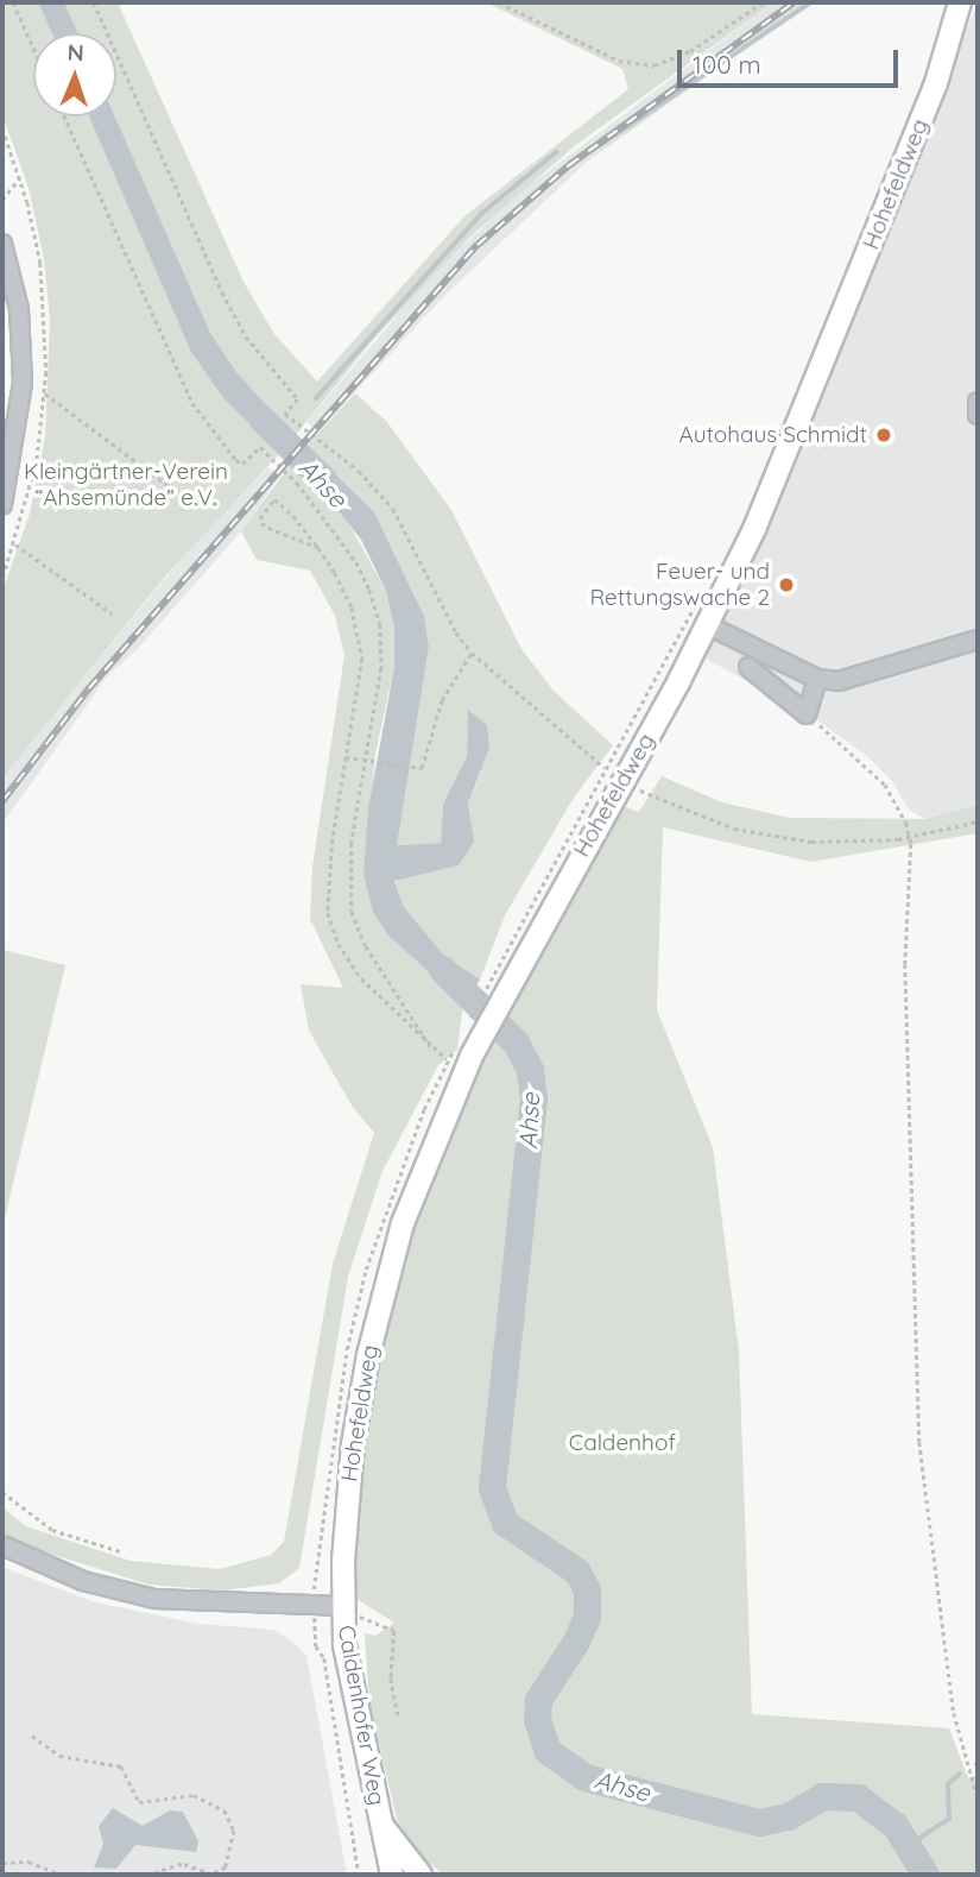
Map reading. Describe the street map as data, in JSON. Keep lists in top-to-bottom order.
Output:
{
  "streets": {
    "main road": ["Hohefeldweg", "Caldenhofer Weg"]
  },
  "crossings": [
    ["Hohefeldweg", "Caldenhofer Weg"]
  ],
  "water": ["Ahse"],
  "parks": ["Kleingärtner-Verein “Ahsemünde” e.V.", "Caldenhof"],
  "places": ["Autohaus Schmidt", "Feuer- und Rettungswache 2"],
  "scale_bar": "100 m",
  "north": "top"
}
